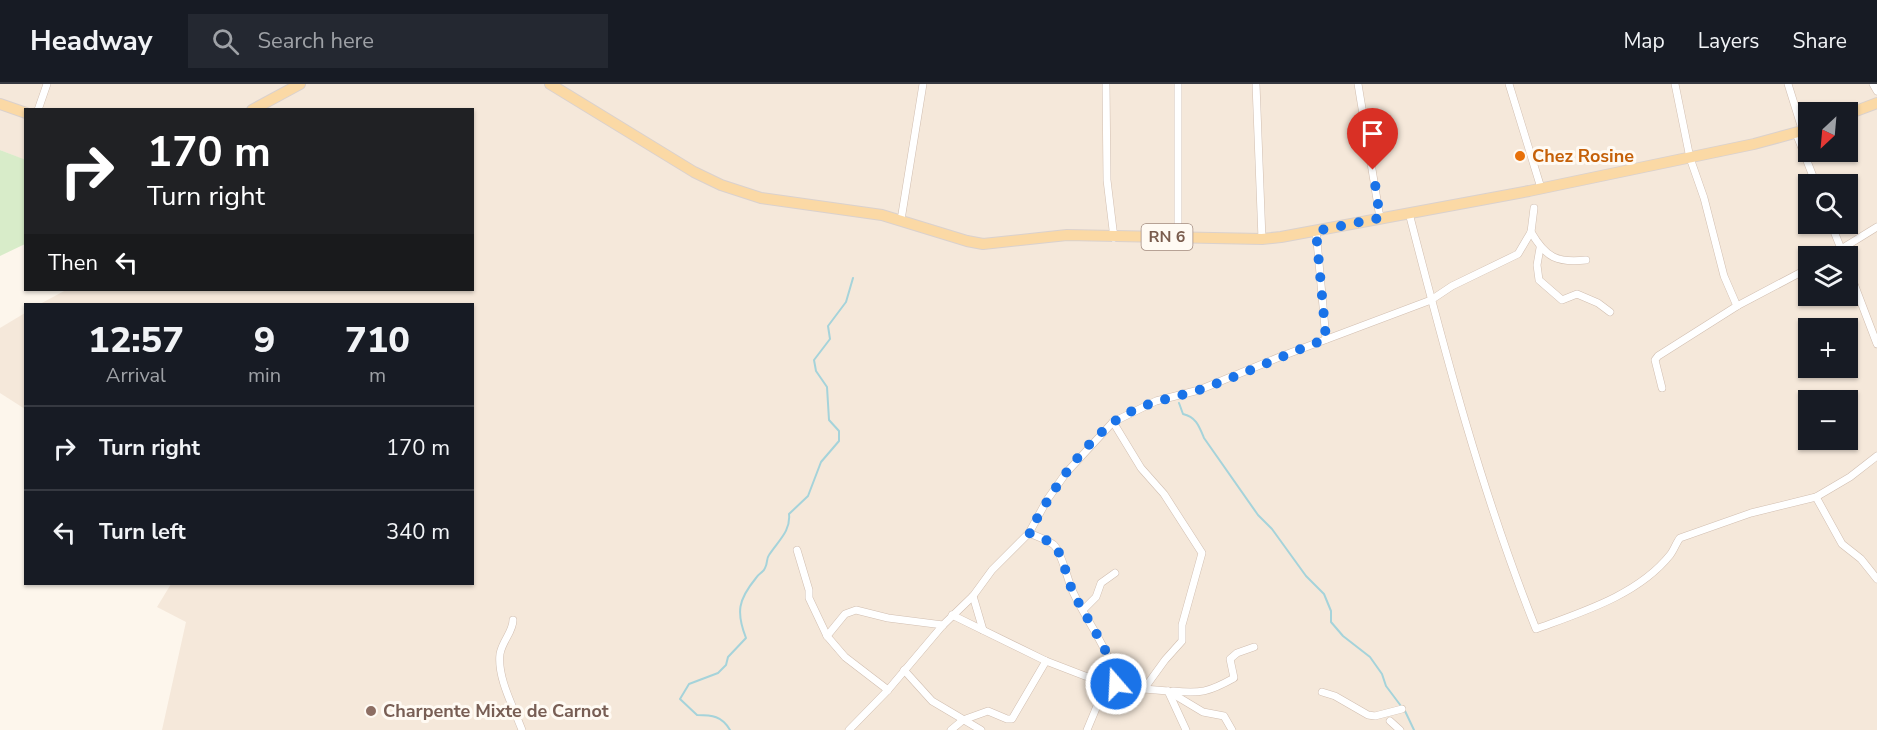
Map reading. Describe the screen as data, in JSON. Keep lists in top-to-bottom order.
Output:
{
  "streets": {
    "main road": ["RN 6"]
  },
  "places": ["Chez Rosine", "Charpente Mixte de Carnot"],
  "north": "bottom left",
  "page": {
    "header": "Headway",
    "search": "Search here",
    "nav": ["Map", "Layers", "Share"],
    "map_buttons": ["+", "−"],
    "turn": ["170 m", "Turn right"],
    "then": "Then",
    "eta": [
      "12:57",
      "Arrival",
      "9",
      "min",
      "710",
      "m"
    ],
    "list": [
      {
        "name": "Turn right",
        "value": "170 m"
      },
      {
        "name": "Turn left",
        "value": "340 m"
      }
    ]
  }
}
